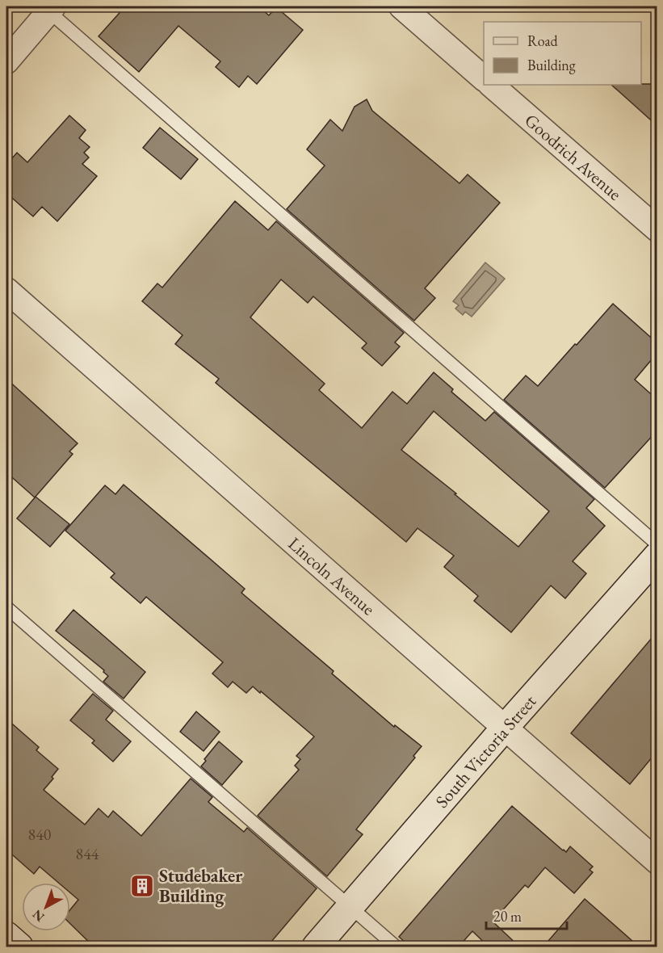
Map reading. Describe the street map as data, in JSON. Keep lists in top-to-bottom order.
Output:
{
  "streets": {
    "street": ["Goodrich Avenue", "Lincoln Avenue", "South Victoria Street"]
  },
  "crossings": [
    ["Lincoln Avenue", "South Victoria Street"]
  ],
  "places": {
    "building": ["Studebaker Building"]
  },
  "house_numbers": ["840", "844"],
  "legend": ["Road", "Building"],
  "scale_bar": "20 m",
  "north": "bottom left"
}
